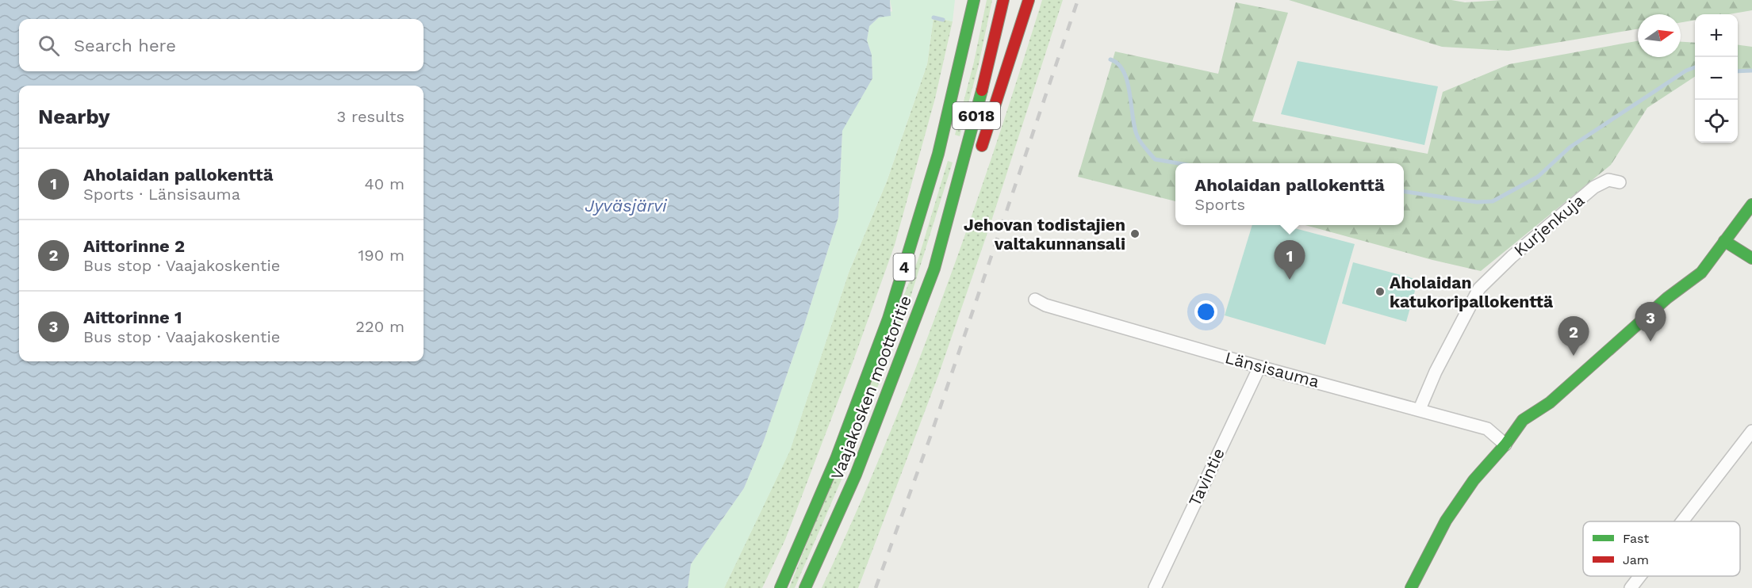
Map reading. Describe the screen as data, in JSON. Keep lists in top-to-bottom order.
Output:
{
  "streets": {
    "main road": ["6018", "4", "Vaajakosken moottoritie"],
    "street": ["Kurjenkuja", "Länsisauma", "Tavintie"]
  },
  "crossings": [
    ["Kurjenkuja", "Länsisauma"],
    ["4", "Vaajakosken moottoritie"],
    ["Länsisauma", "Tavintie"]
  ],
  "water": ["Jyväsjärvi"],
  "places": ["Jehovan todistajien valtakunnansali", "Aholaidan katukoripallokenttä"],
  "legend": ["Fast", "Jam"],
  "north": "right",
  "page": {
    "map_buttons": ["+", "−"],
    "search": "Search here",
    "heading": ["Nearby", "3 results"],
    "list": [
      {
        "mark": "1",
        "name": "Aholaidan pallokenttä",
        "note": "Sports · Länsisauma",
        "value": "40 m"
      },
      {
        "mark": "2",
        "name": "Aittorinne 2",
        "note": "Bus stop · Vaajakoskentie",
        "value": "190 m"
      },
      {
        "mark": "3",
        "name": "Aittorinne 1",
        "note": "Bus stop · Vaajakoskentie",
        "value": "220 m"
      }
    ],
    "popup": ["Aholaidan pallokenttä", "Sports"],
    "pins": ["1", "3", "2"]
  }
}
